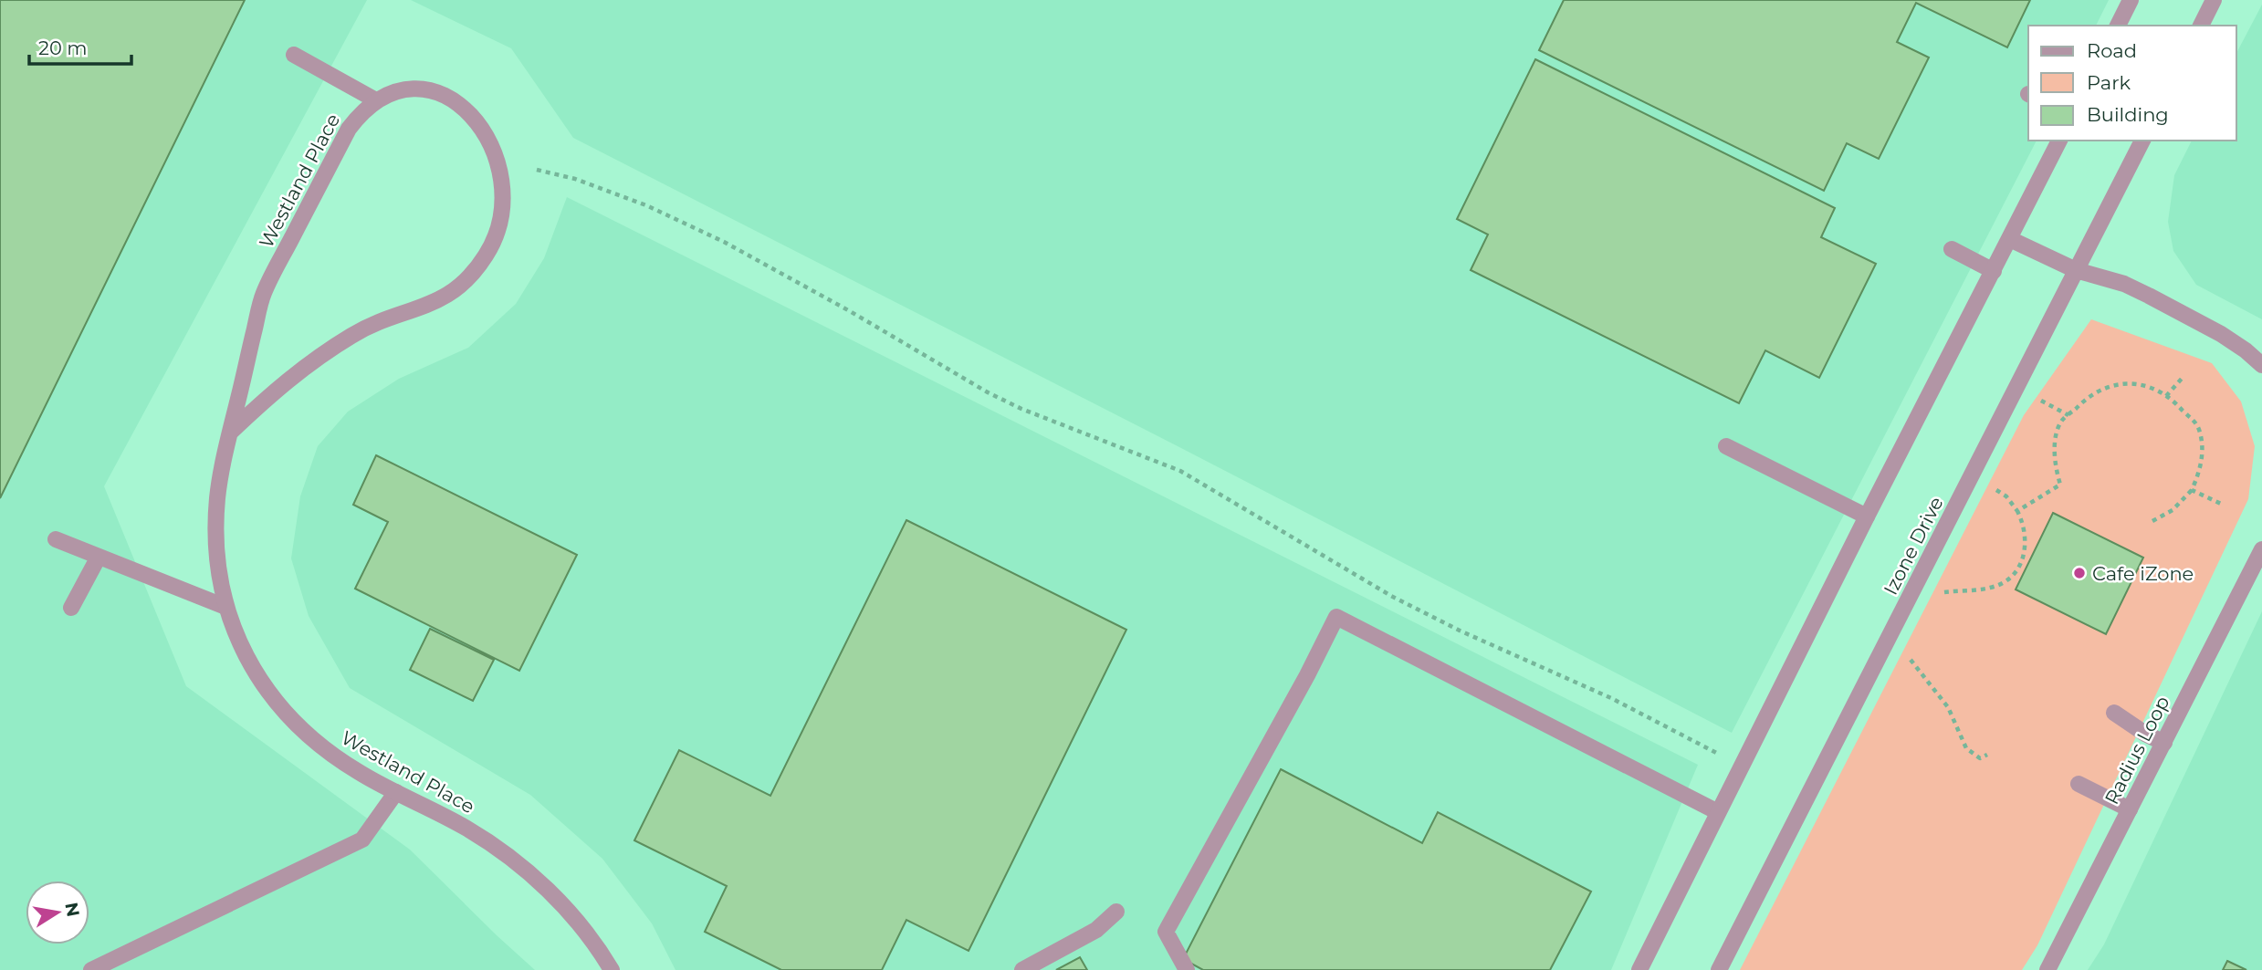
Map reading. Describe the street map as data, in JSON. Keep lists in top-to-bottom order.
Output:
{
  "streets": {
    "street": ["Westland Place", "Izone Drive", "Radius Loop"]
  },
  "places": ["Cafe iZone"],
  "legend": ["Road", "Park", "Building"],
  "scale_bar": "20 m",
  "north": "right"
}
